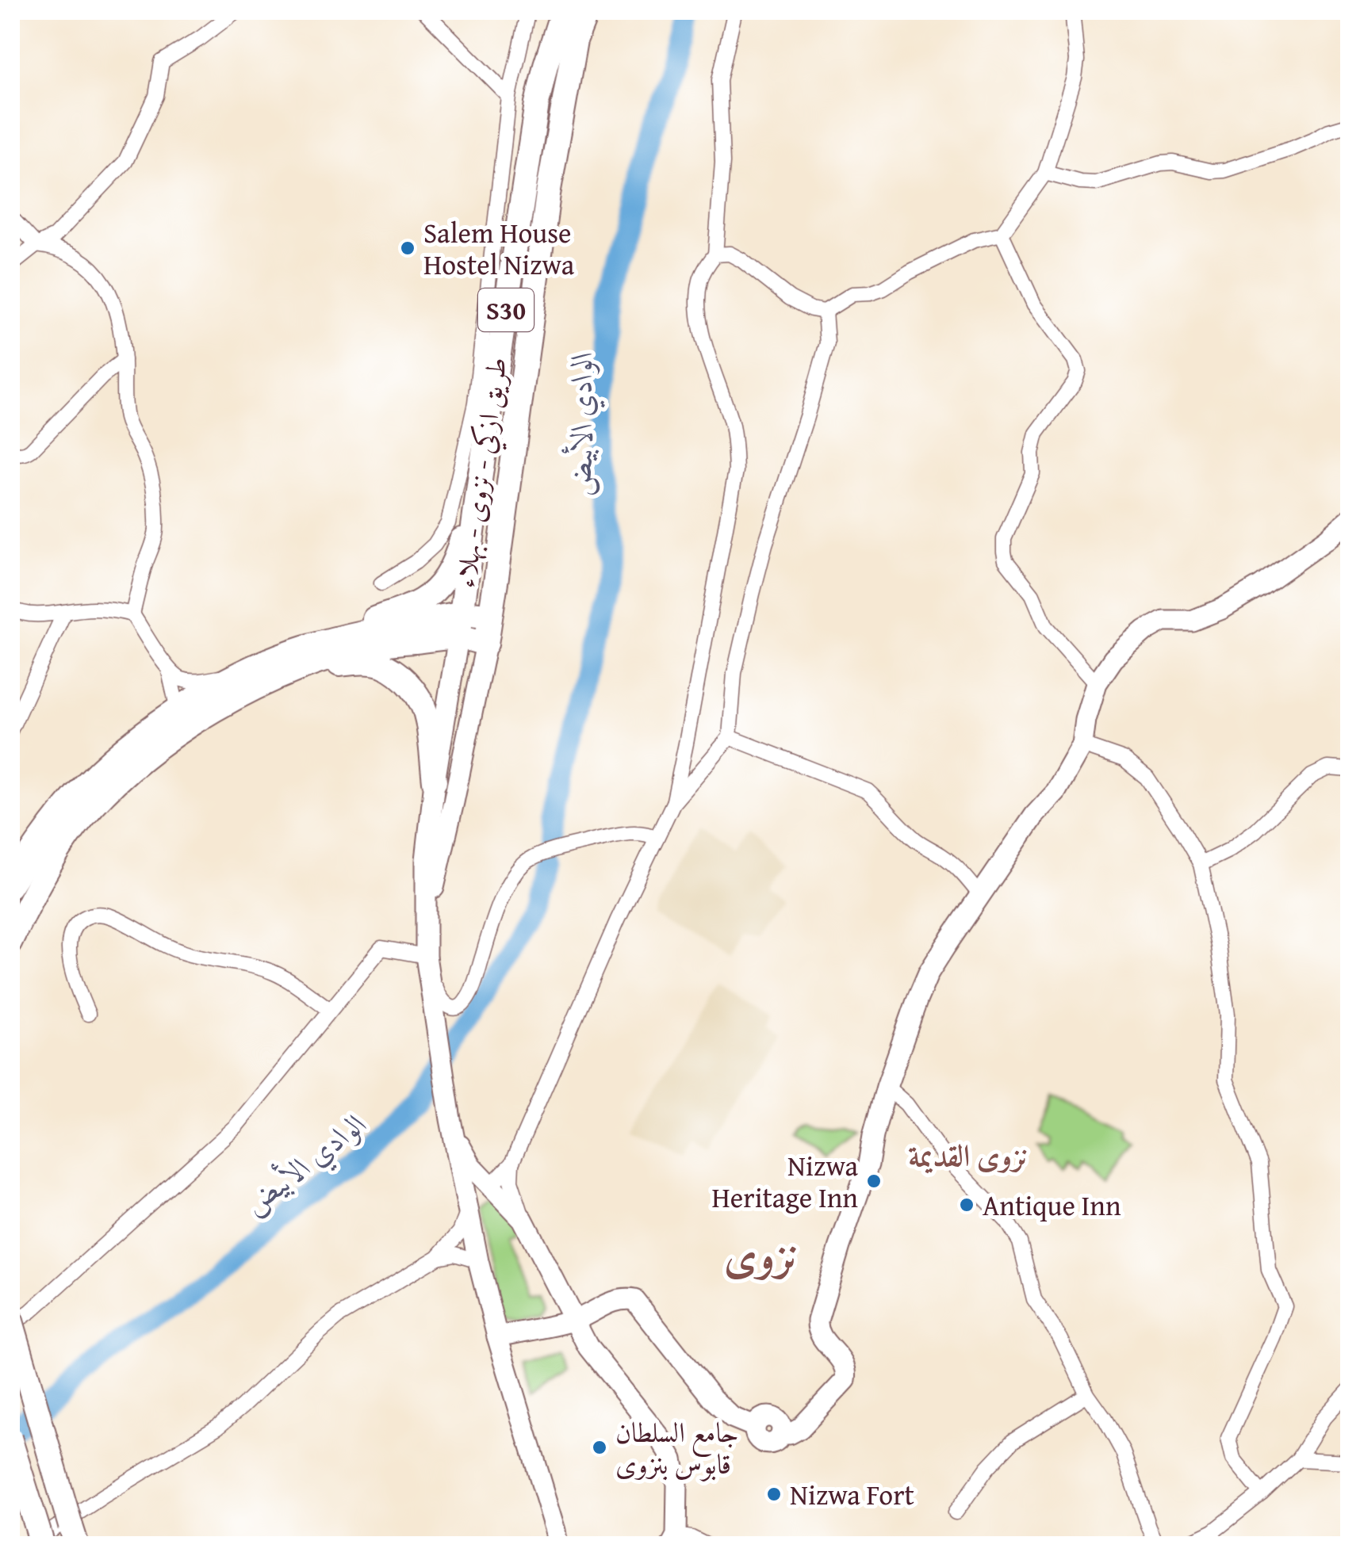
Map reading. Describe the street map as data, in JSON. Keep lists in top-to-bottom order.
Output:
{
  "streets": {
    "main road": ["S30", "طريق ازكي - نزوى - بهلاء"]
  },
  "districts": ["نزوى القديمة", "نزوى"],
  "water": ["الوادي الأبيض"],
  "places": [
    "Salem House Hostel Nizwa",
    "Nizwa Heritage Inn",
    "Antique Inn",
    "جامع السلطان قابوس بنزوى",
    "Nizwa Fort"
  ]
}
